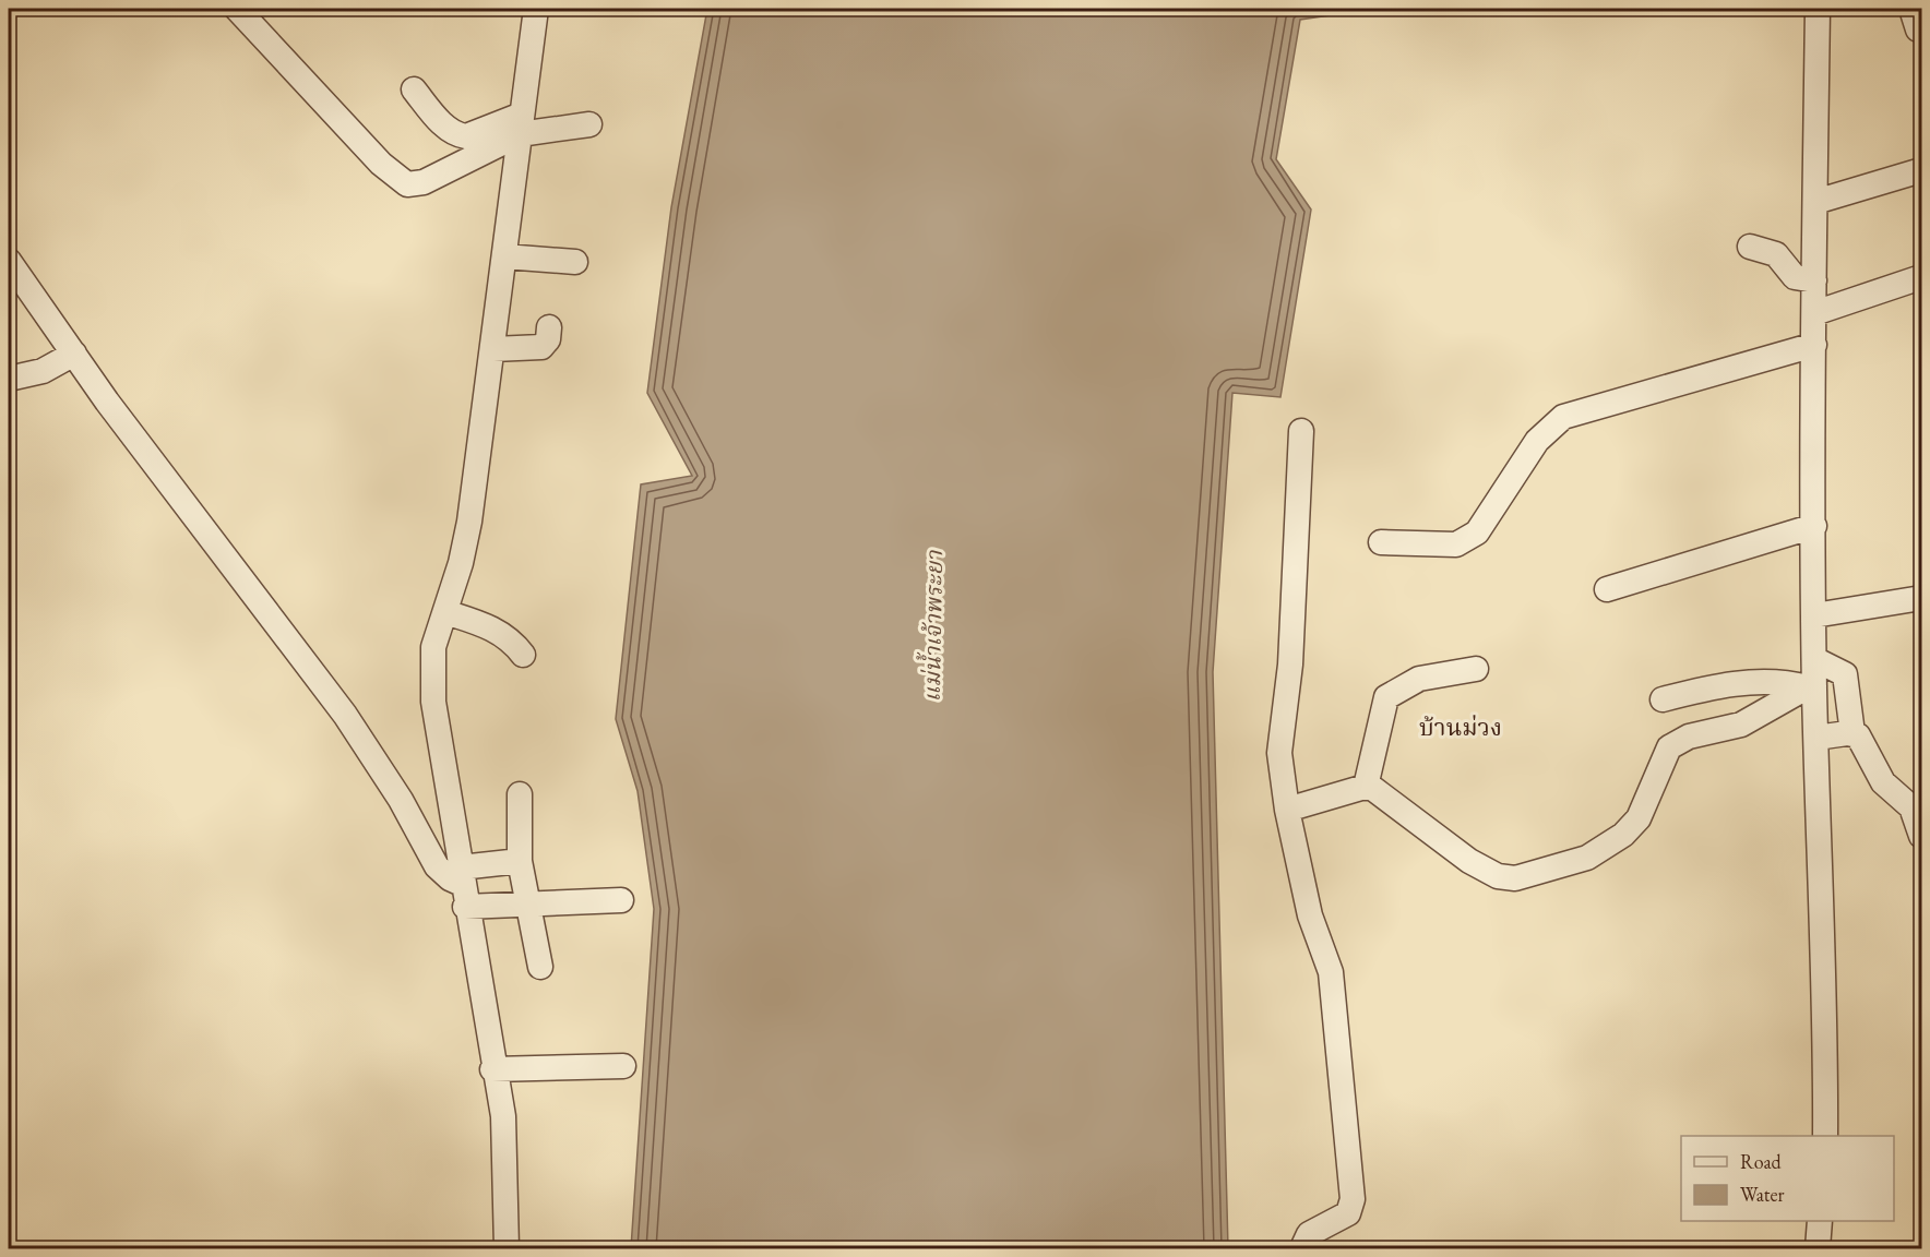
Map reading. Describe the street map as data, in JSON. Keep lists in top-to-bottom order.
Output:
{
  "districts": ["บ้านม่วง"],
  "water": ["แม่น้ำเจ้าพระยา"],
  "legend": ["Road", "Water"]
}
